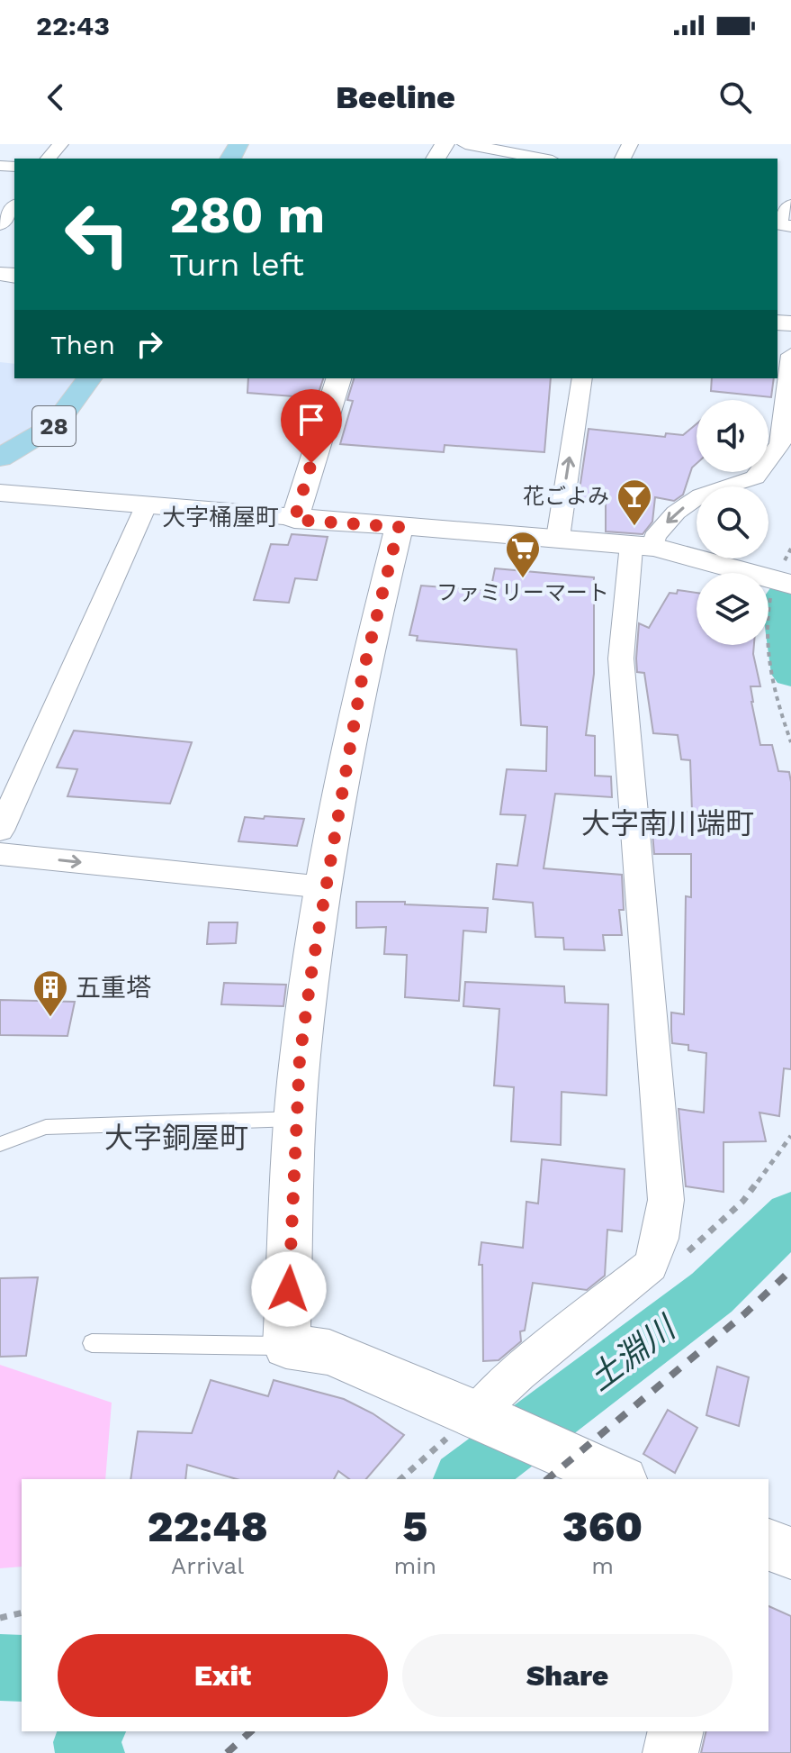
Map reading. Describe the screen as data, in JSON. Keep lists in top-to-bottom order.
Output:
{
  "streets": {
    "main road": ["28"]
  },
  "districts": ["大字桶屋町", "大字南川端町", "大字銅屋町"],
  "water": ["土淵川"],
  "places": {
    "bar": ["花ごよみ"],
    "supermarket": ["ファミリーマート"],
    "building": ["五重塔"]
  },
  "page": {
    "status": "22:43",
    "header": "Beeline",
    "turn": ["280 m", "Turn left"],
    "then": "Then",
    "eta": [
      "22:48",
      "Arrival",
      "5",
      "min",
      "360",
      "m"
    ],
    "buttons": ["Exit", "Share"]
  }
}
